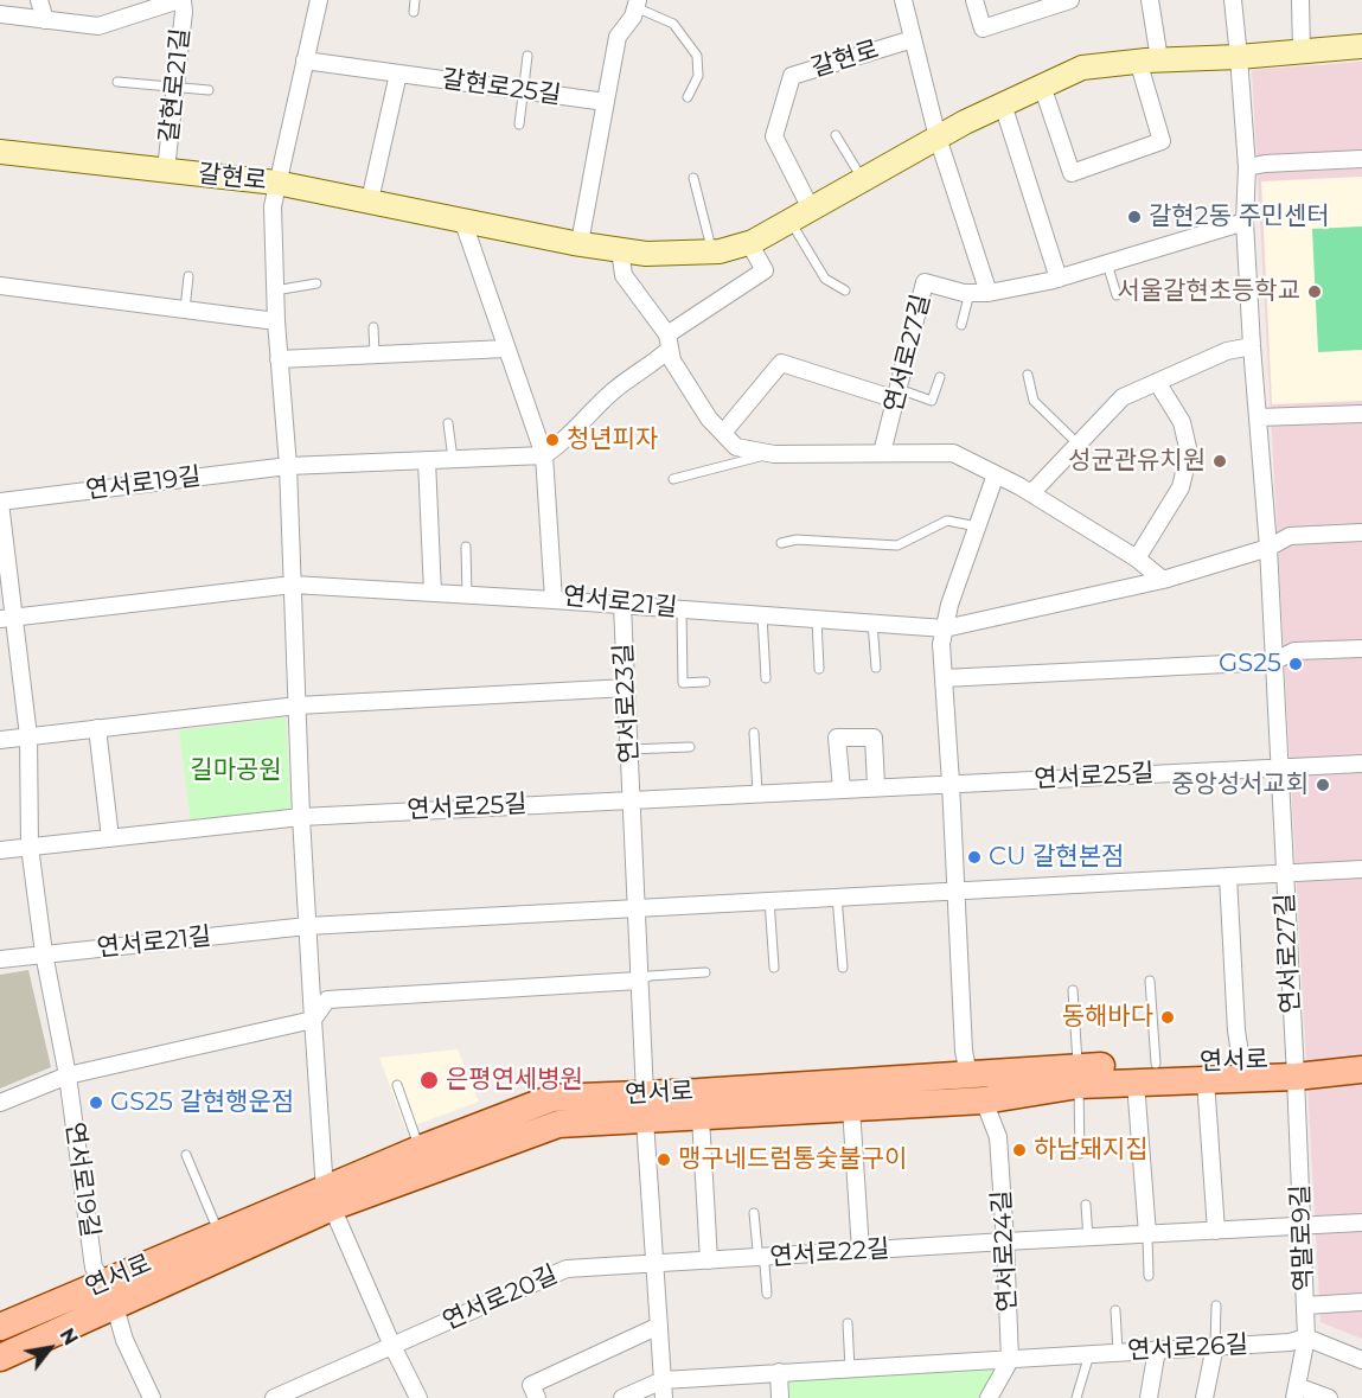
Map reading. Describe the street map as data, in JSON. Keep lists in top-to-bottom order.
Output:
{
  "streets": {
    "main road": ["갈현로", "연서로"],
    "street": [
      "갈현로21길",
      "갈현로25길",
      "연서로27길",
      "연서로19길",
      "연서로21길",
      "연서로23길",
      "연서로25길",
      "역말로9길",
      "연서로24길",
      "연서로22길",
      "연서로20길",
      "연서로26길"
    ]
  },
  "crossings": [
    ["갈현로", "갈현로21길"],
    ["갈현로", "연서로27길"],
    ["연서로27길", "연서로25길"],
    ["연서로27길", "연서로"],
    ["연서로27길", "역말로9길"],
    ["연서로19길", "연서로21길"],
    ["연서로19길", "연서로"],
    ["연서로21길", "연서로23길"],
    ["연서로23길", "연서로25길"],
    ["연서로23길", "연서로"],
    ["연서로", "역말로9길"],
    ["연서로", "연서로24길"],
    ["연서로", "연서로22길"],
    ["역말로9길", "연서로26길"],
    ["연서로24길", "연서로22길"],
    ["연서로24길", "연서로26길"],
    ["연서로22길", "연서로20길"]
  ],
  "parks": ["길마공원"],
  "places": [
    "갈현2동 주민센터",
    "서울갈현초등학교",
    "청년피자",
    "성균관유치원",
    "GS25",
    "중앙성서교회",
    "CU 갈현본점",
    "동해바다",
    "은평연세병원",
    "GS25 갈현행운점",
    "하남돼지집",
    "맹구네드럼통숯불구이"
  ],
  "north": "top right"
}
